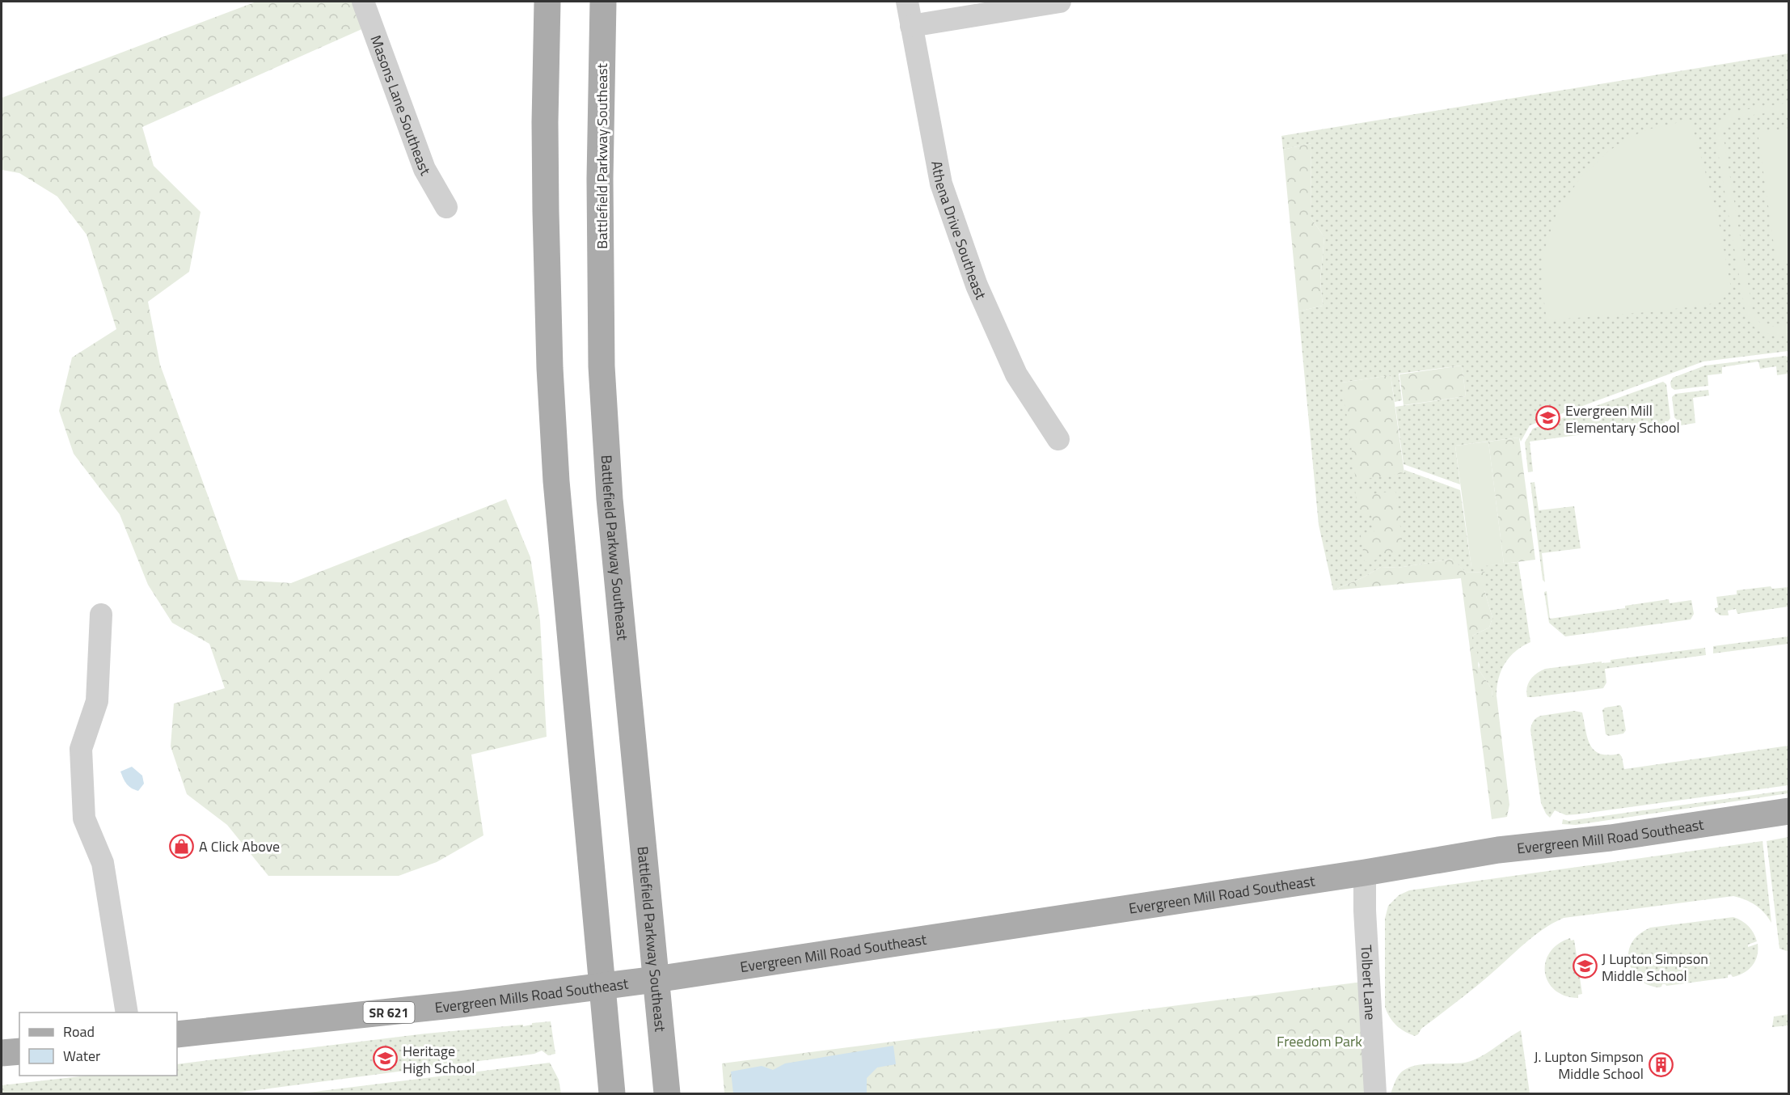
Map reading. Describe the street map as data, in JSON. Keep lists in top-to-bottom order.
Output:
{
  "streets": {
    "main road": [
      "Battlefield Parkway Southeast",
      "Evergreen Mill Road Southeast",
      "Evergreen Mills Road Southeast",
      "SR 621"
    ],
    "street": ["Masons Lane Southeast", "Athena Drive Southeast", "Tolbert Lane"]
  },
  "crossings": [
    ["Battlefield Parkway Southeast", "Evergreen Mill Road Southeast"],
    ["Battlefield Parkway Southeast", "Evergreen Mills Road Southeast"],
    ["Evergreen Mill Road Southeast", "Tolbert Lane"],
    ["Evergreen Mill Road Southeast", "Evergreen Mills Road Southeast"]
  ],
  "parks": ["Freedom Park"],
  "places": {
    "school or university": ["Evergreen Mill Elementary School", "J Lupton Simpson Middle School", "Heritage High School"],
    "shop": ["A Click Above"],
    "building": ["J. Lupton Simpson Middle School"]
  },
  "legend": ["Road", "Water"]
}
